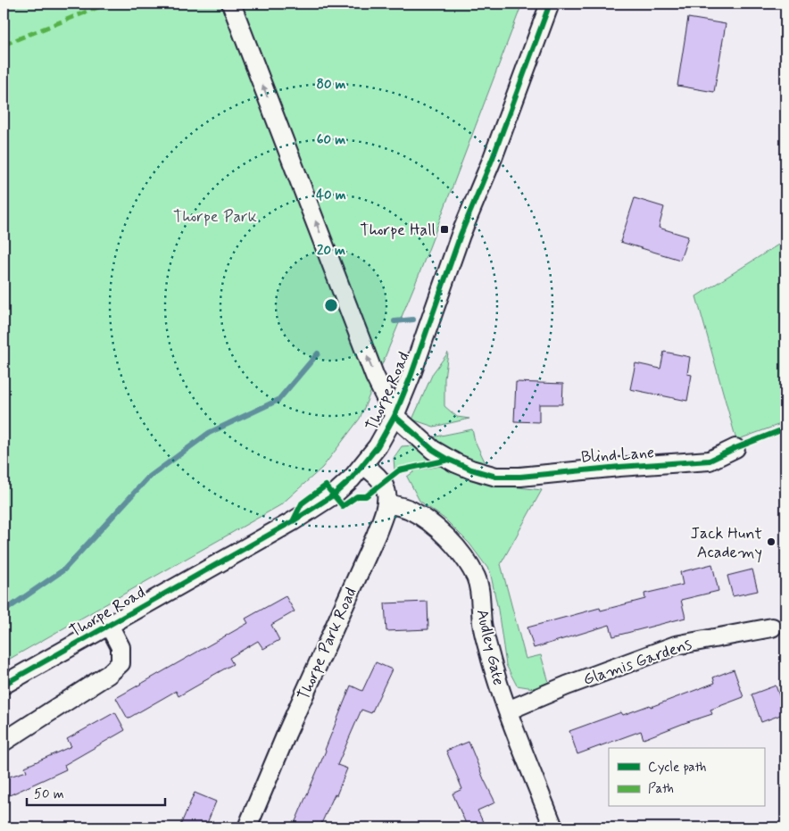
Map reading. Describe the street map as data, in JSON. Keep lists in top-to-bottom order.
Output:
{
  "streets": {
    "street": [
      "Thorpe Road",
      "Blind Lane",
      "Thorpe Park Road",
      "Audley Gate",
      "Glamis Gardens"
    ]
  },
  "crossings": [
    ["Thorpe Road", "Blind Lane"],
    ["Thorpe Park Road", "Audley Gate"],
    ["Audley Gate", "Glamis Gardens"]
  ],
  "parks": ["Thorpe Park"],
  "places": {
    "transit": ["Thorpe Hall"],
    "other": ["Jack Hunt Academy"]
  },
  "legend": ["Cycle path", "Path"],
  "scale_bar": "50 m",
  "rings": [
    "80 m",
    "60 m",
    "40 m",
    "20 m"
  ]
}
